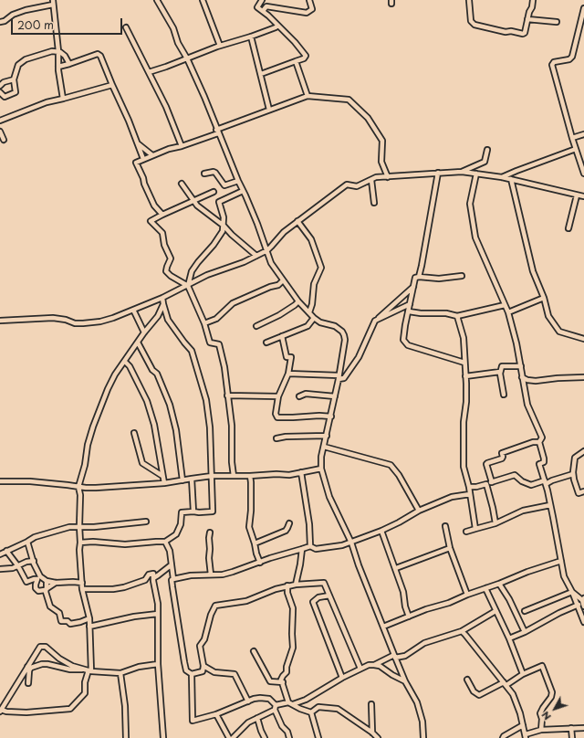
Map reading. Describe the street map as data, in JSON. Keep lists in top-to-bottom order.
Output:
{
  "scale_bar": "200 m",
  "north": "bottom left"
}
